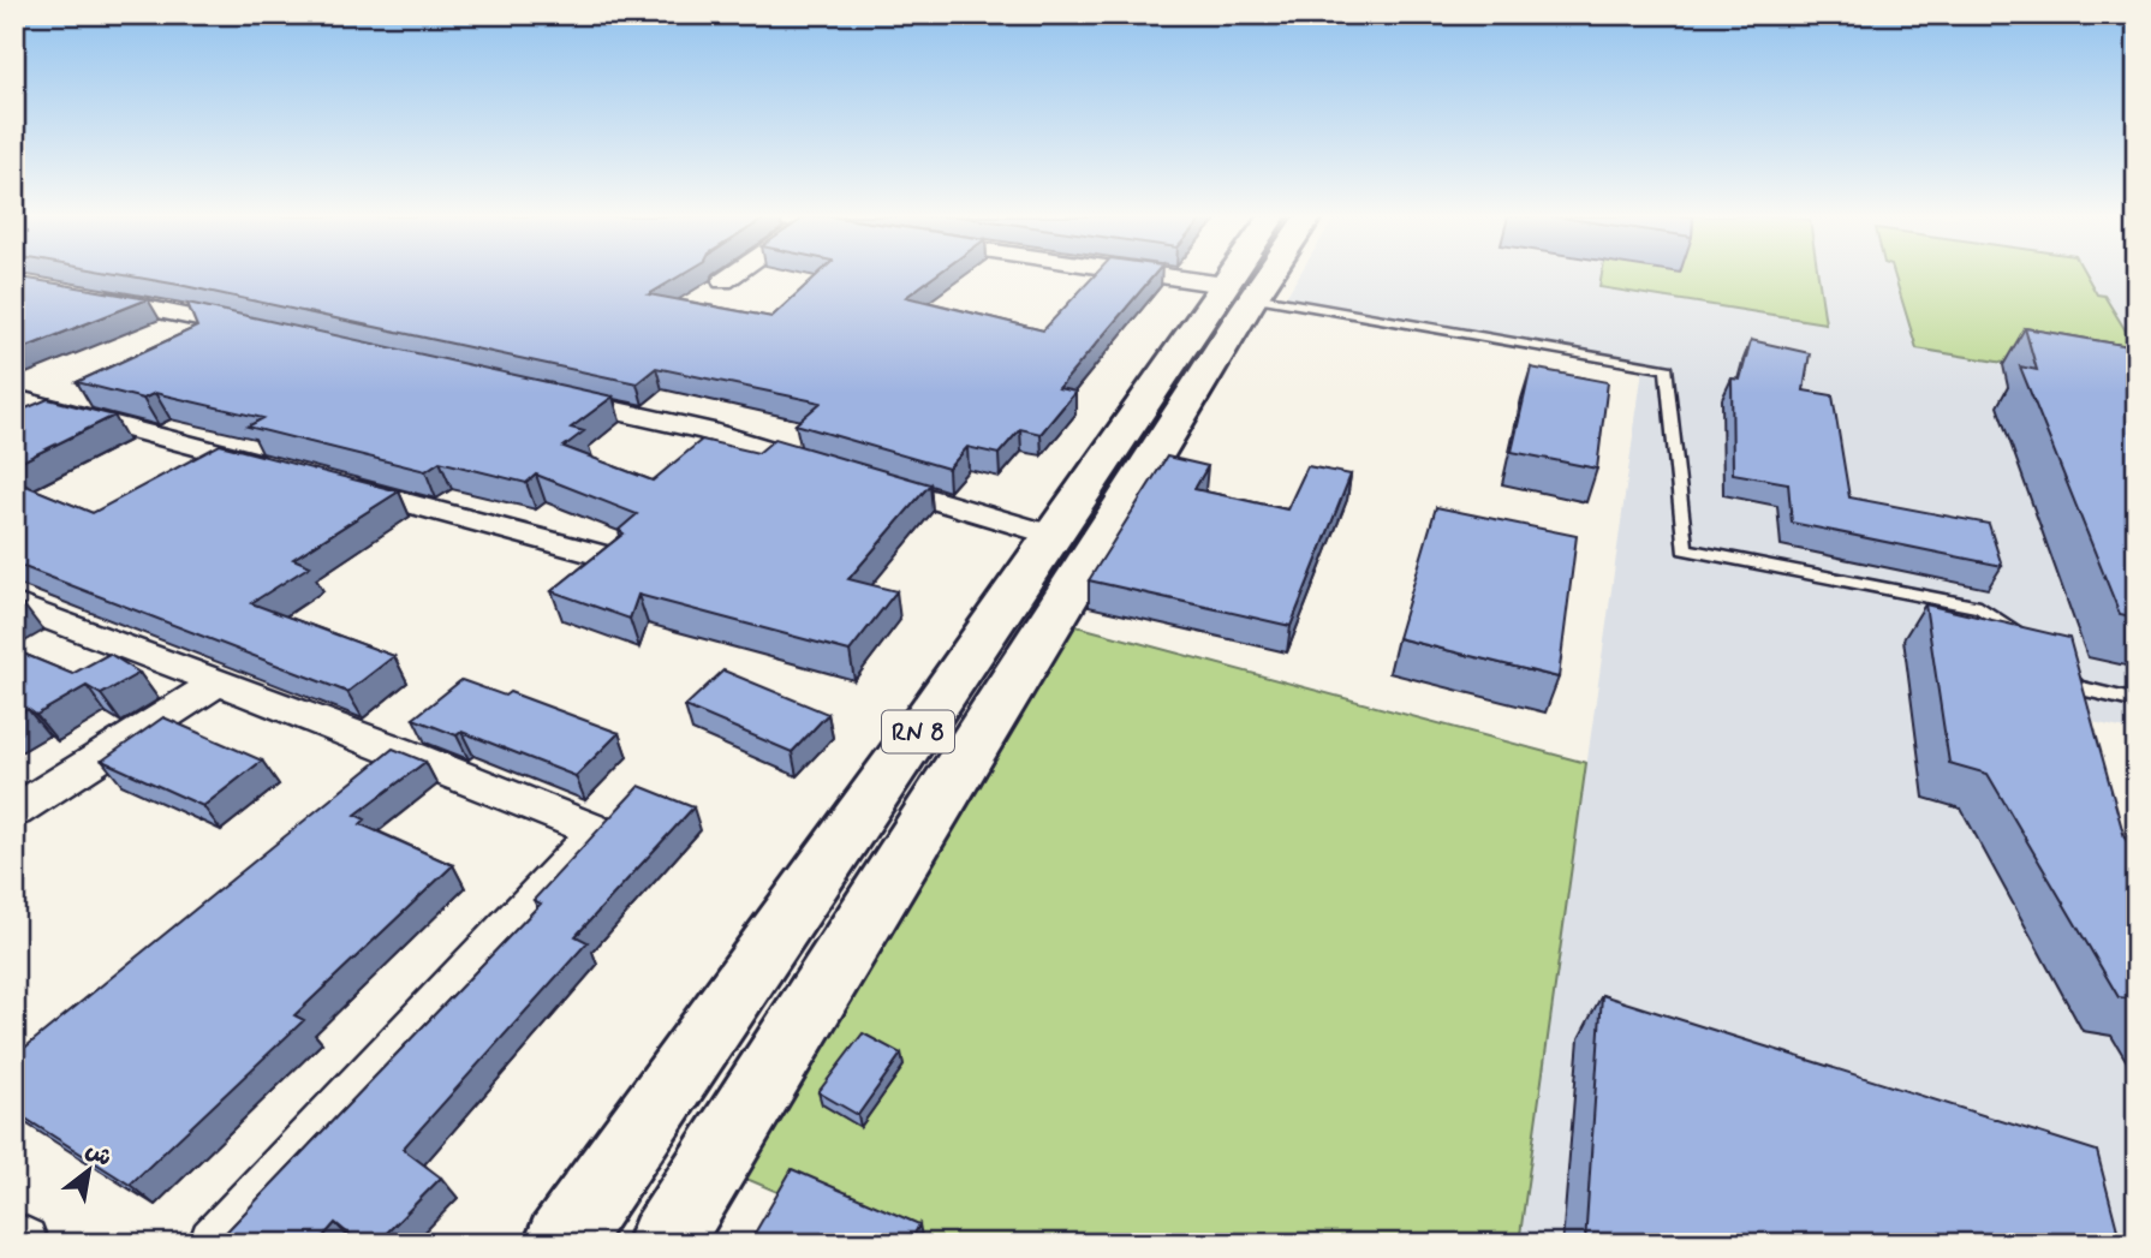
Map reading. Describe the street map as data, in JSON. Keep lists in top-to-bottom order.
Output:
{
  "streets": {
    "main road": ["RN 8"]
  },
  "north": "top right"
}
